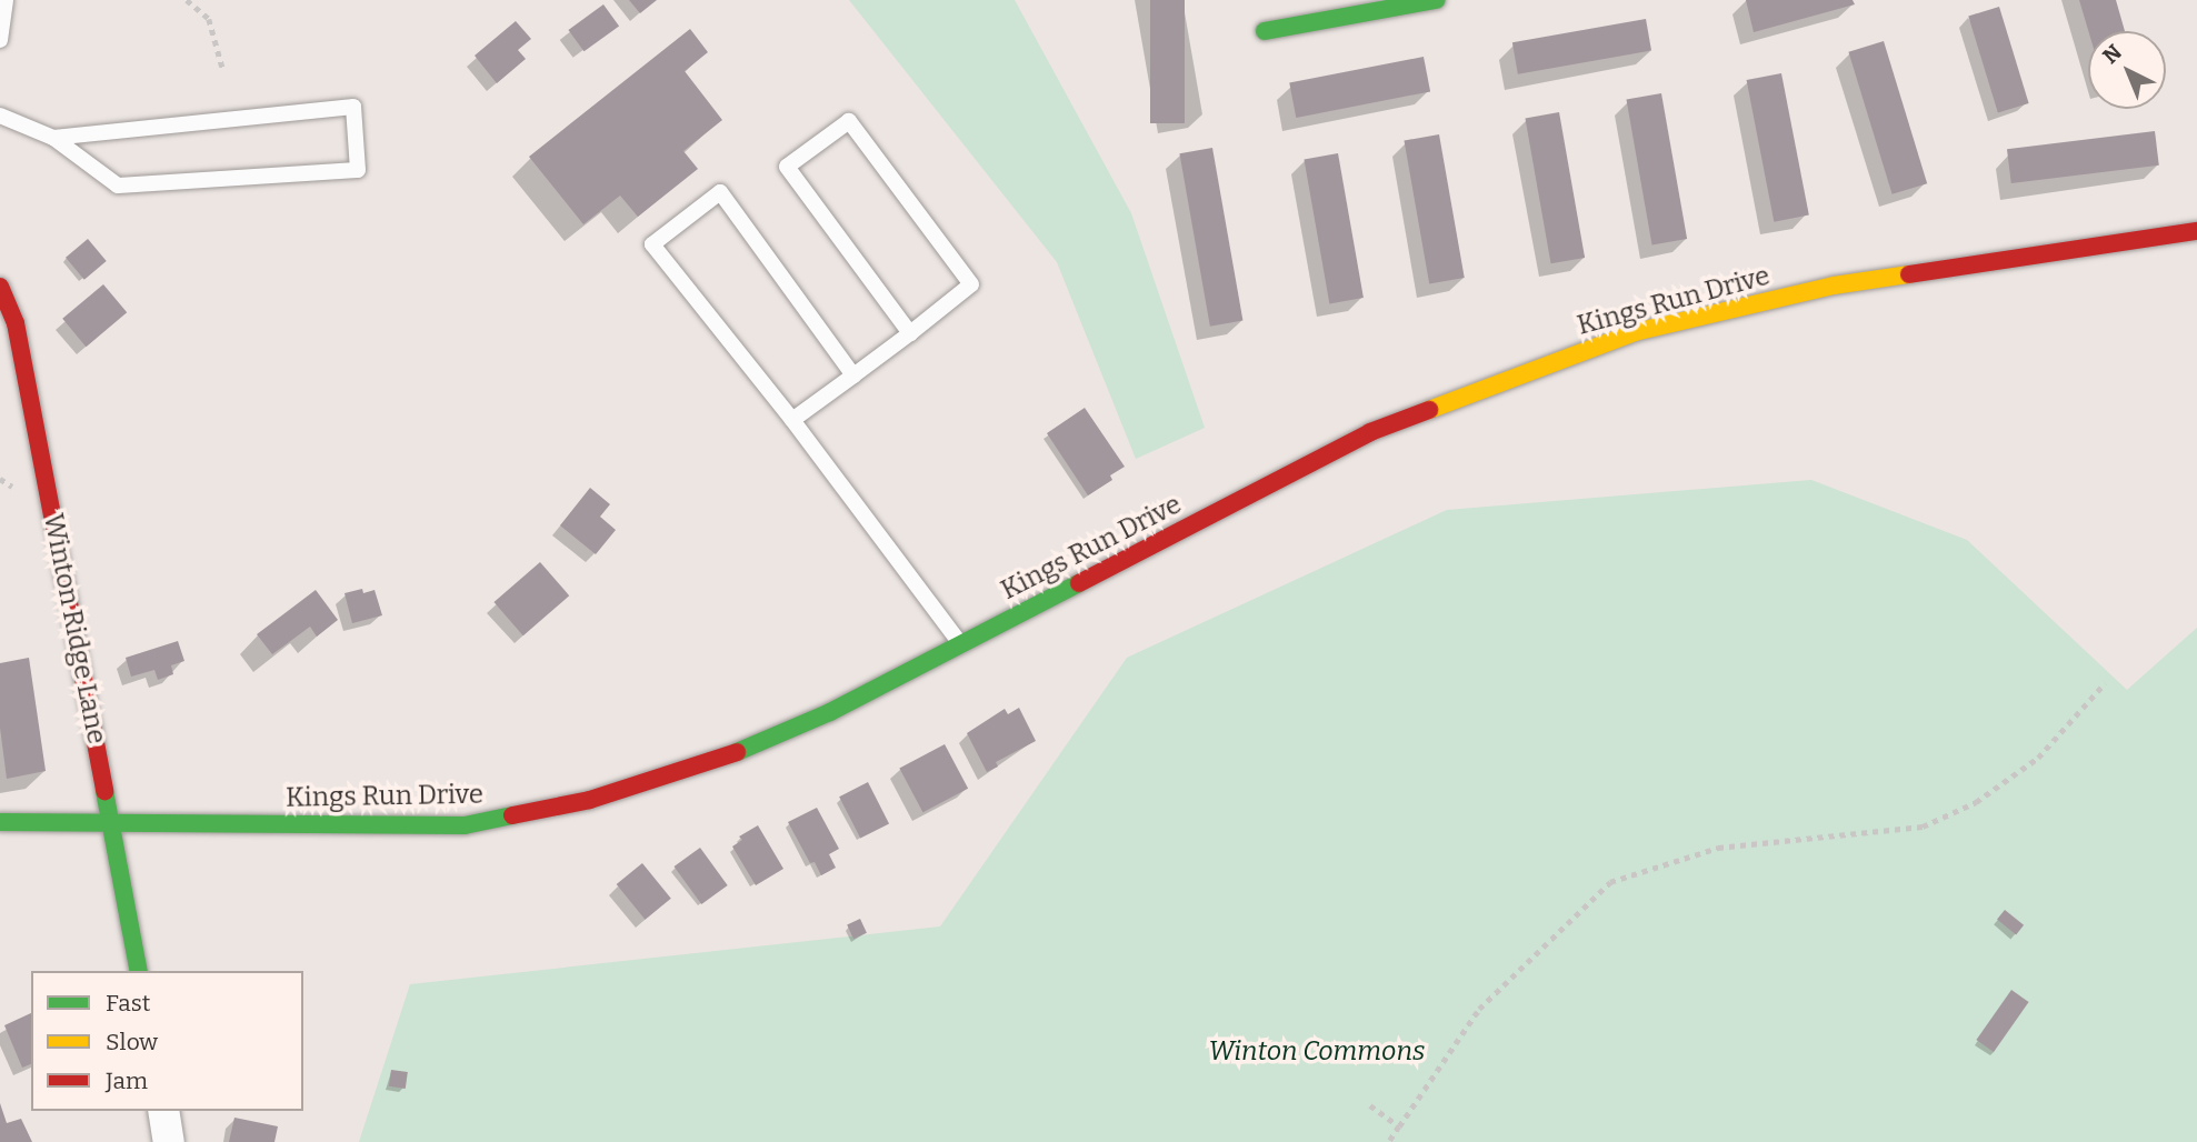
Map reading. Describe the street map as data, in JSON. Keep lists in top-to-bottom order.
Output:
{
  "streets": {
    "street": ["Kings Run Drive", "Winton Ridge Lane"]
  },
  "crossings": [
    ["Kings Run Drive", "Winton Ridge Lane"]
  ],
  "parks": ["Winton Commons"],
  "legend": ["Fast", "Slow", "Jam"],
  "north": "top left"
}
